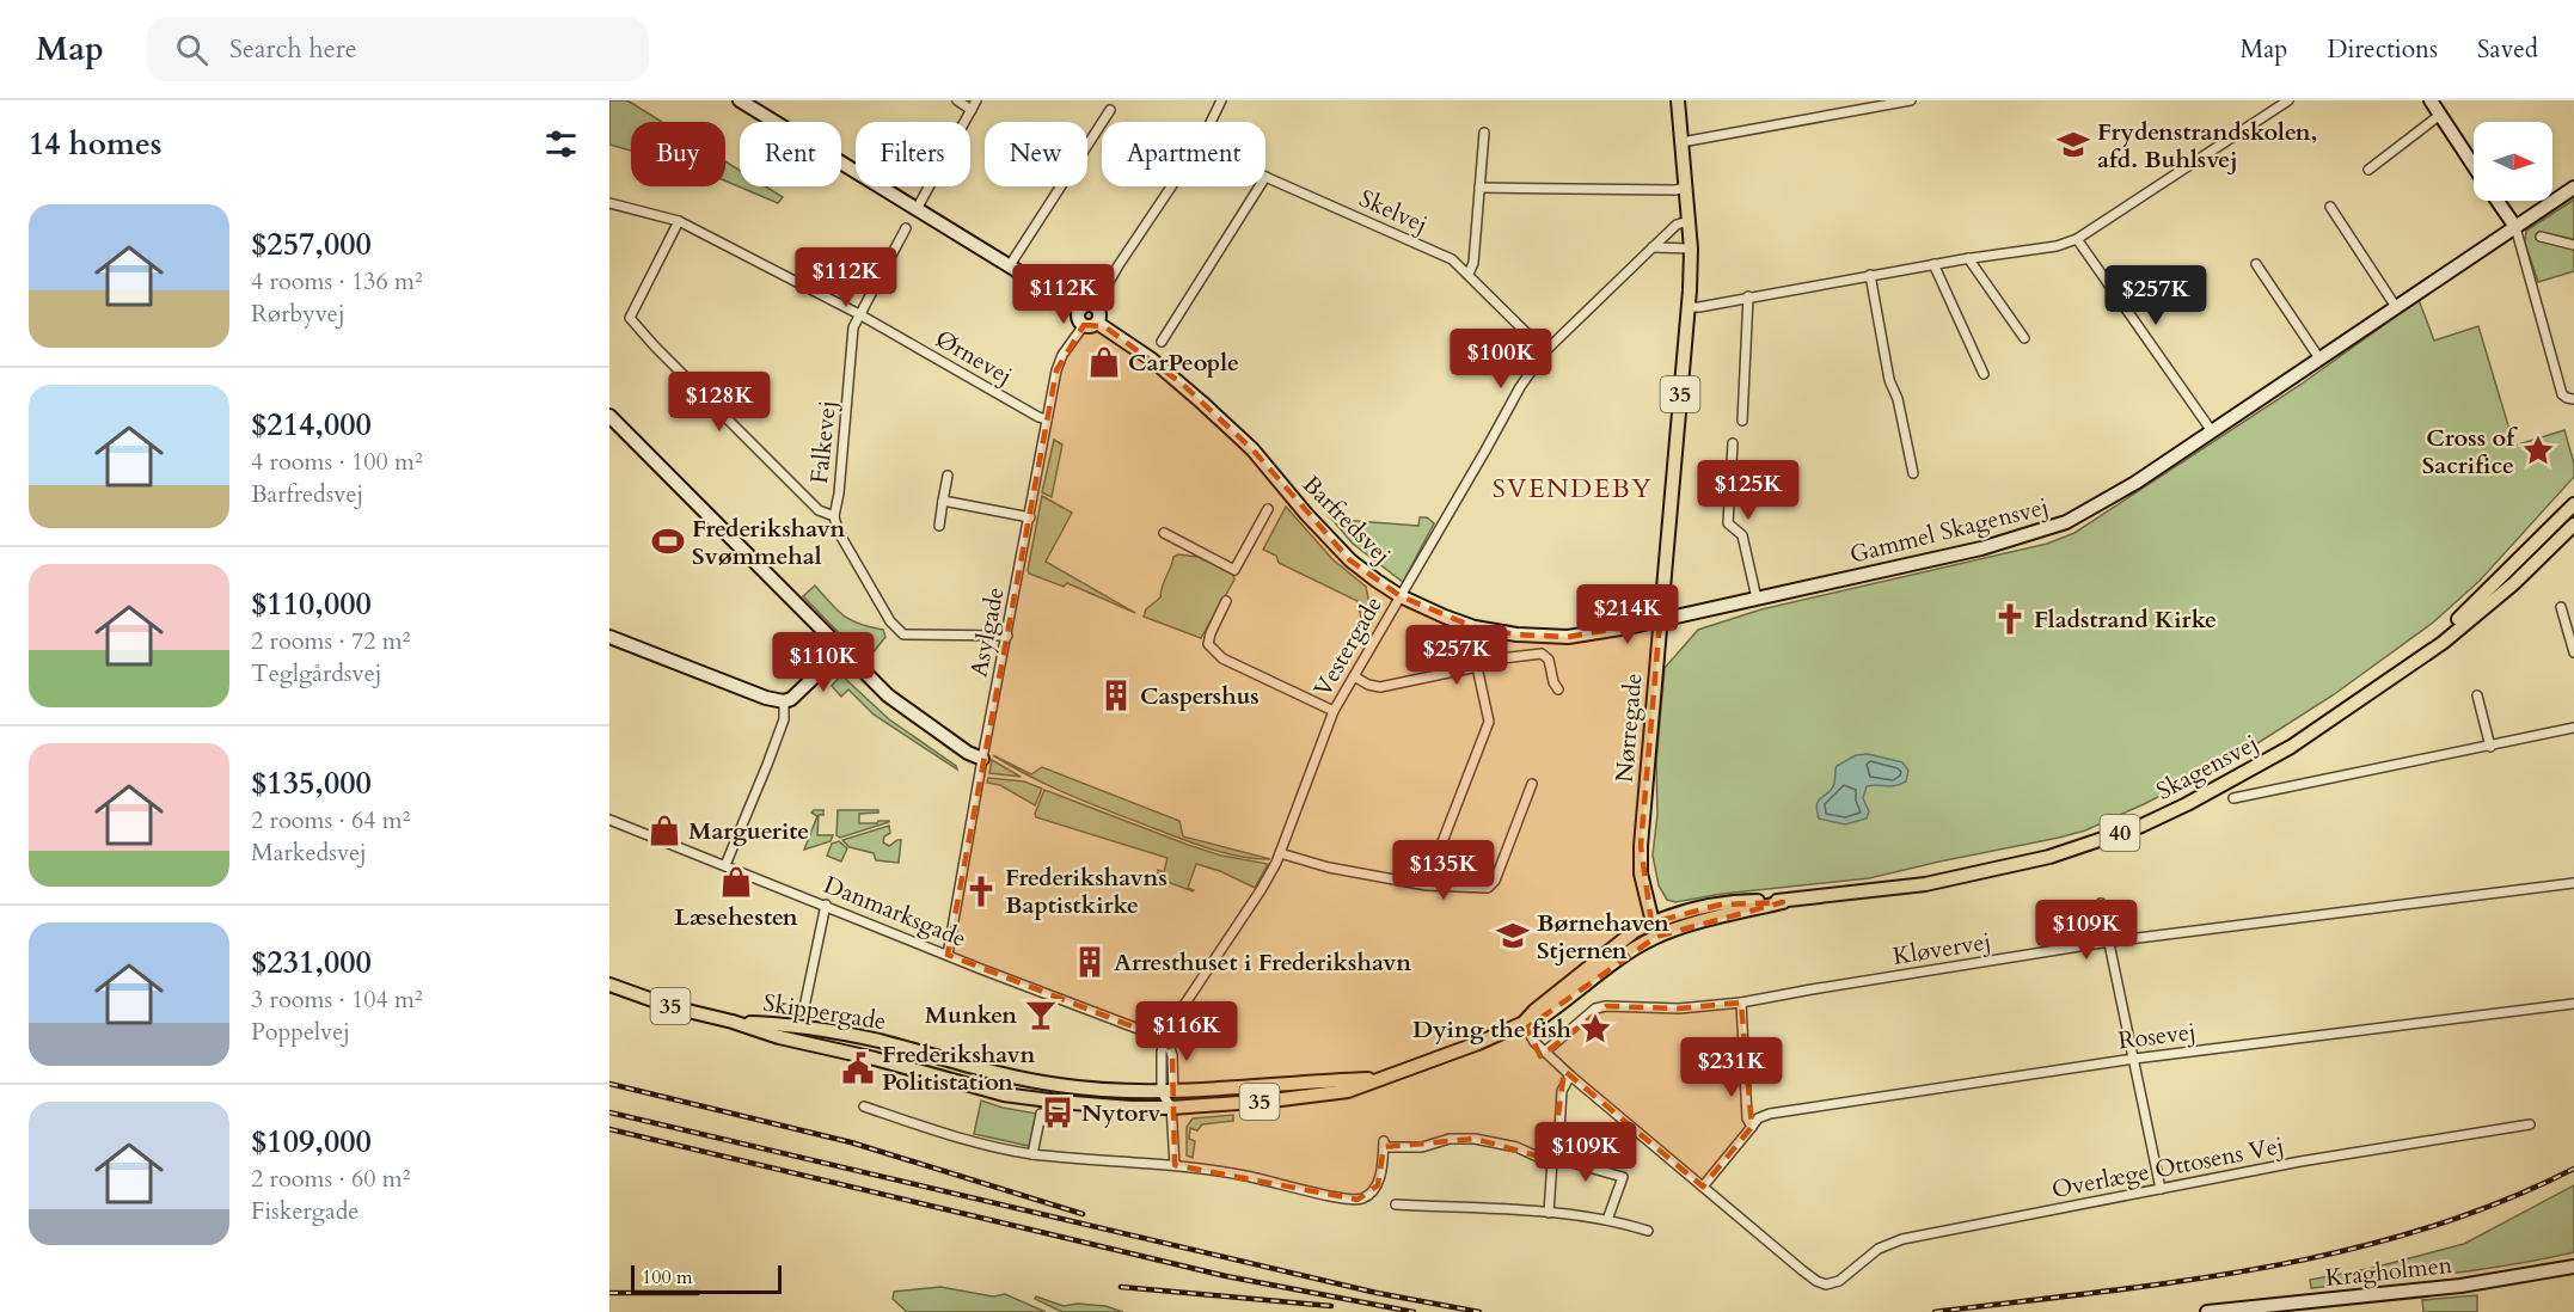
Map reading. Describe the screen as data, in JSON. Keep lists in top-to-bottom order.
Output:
{
  "streets": {
    "main road": [
      "35",
      "Nørregade",
      "Skagensvej",
      "40",
      "Skippergade"
    ],
    "street": [
      "Skelvej",
      "Ørnevej",
      "Falkevej",
      "Barfredsvej",
      "Gammel Skagensvej",
      "Asylgade",
      "Vestergade",
      "Danmarksgade",
      "Kløvervej",
      "Rosevej",
      "Overlæge Ottosens Vej",
      "Kragholmen"
    ]
  },
  "crossings": [
    ["Skelvej", "Vestergade"],
    ["Ørnevej", "Falkevej"],
    ["Ørnevej", "Asylgade"],
    ["35", "Vestergade"],
    ["35", "Nørregade"],
    ["35", "Skagensvej"],
    ["35", "Skippergade"],
    ["Falkevej", "Asylgade"],
    ["Barfredsvej", "Gammel Skagensvej"],
    ["Barfredsvej", "Asylgade"],
    ["Barfredsvej", "Vestergade"],
    ["Barfredsvej", "Nørregade"],
    ["Gammel Skagensvej", "Nørregade"],
    ["Asylgade", "Danmarksgade"],
    ["Vestergade", "Nørregade"],
    ["Vestergade", "Danmarksgade"],
    ["Nørregade", "Skagensvej"]
  ],
  "districts": ["SVENDEBY"],
  "places": {
    "school or university": ["Frydenstrandskolen, afd. Buhlsvej", "Børnehaven Stjernen"],
    "shop": ["CarPeople", "Marguerite", "Læsehesten"],
    "place": ["Cross of Sacrifice", "Dying the fish"],
    "sports": ["Frederikshavn Svømmehal"],
    "church": ["Fladstrand Kirke", "Frederikshavns Baptistkirke"],
    "building": ["Caspershus", "Arresthuset i Frederikshavn"],
    "bar": ["Munken"],
    "public building": ["Frederikshavn Politistation"],
    "bus stop": ["Nytorv"]
  },
  "scale_bar": "100 m",
  "north": "right",
  "page": {
    "header": "Map",
    "search": "Search here",
    "nav": ["Map", "Directions", "Saved"],
    "heading": "14 homes",
    "chip": [
      "Buy",
      "Rent",
      "Filters",
      "New",
      "Apartment"
    ],
    "list": [
      {
        "name": "$257,000",
        "note": "4 rooms · 136 m² · Rørbyvej"
      },
      {
        "name": "$214,000",
        "note": "4 rooms · 100 m² · Barfredsvej"
      },
      {
        "name": "$110,000",
        "note": "2 rooms · 72 m² · Teglgårdsvej"
      },
      {
        "name": "$135,000",
        "note": "2 rooms · 64 m² · Markedsvej"
      },
      {
        "name": "$231,000",
        "note": "3 rooms · 104 m² · Poppelvej"
      },
      {
        "name": "$109,000",
        "note": "2 rooms · 60 m² · Fiskergade"
      }
    ],
    "price": [
      "$112K",
      "$112K",
      "$257K",
      "$100K",
      "$128K",
      "$125K",
      "$214K",
      "$257K",
      "$110K",
      "$135K",
      "$109K",
      "$116K",
      "$231K",
      "$109K"
    ],
    "scale": "100 m"
  }
}
